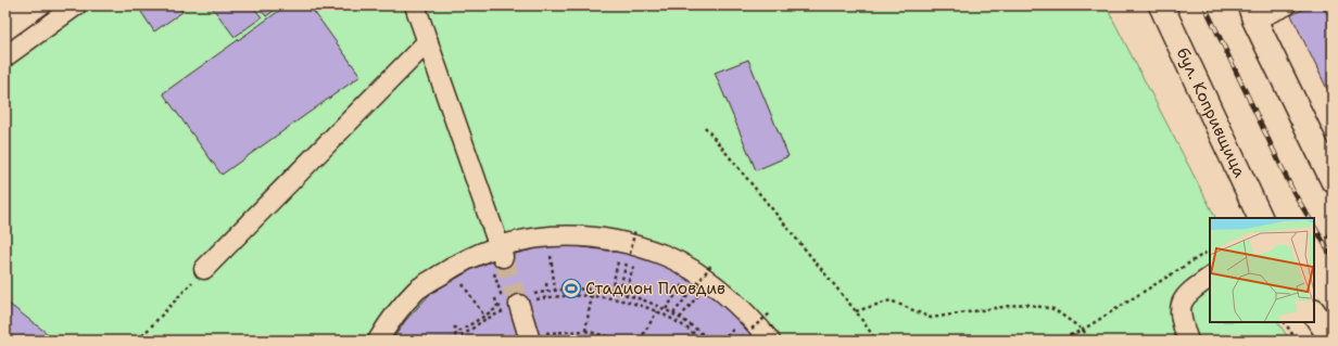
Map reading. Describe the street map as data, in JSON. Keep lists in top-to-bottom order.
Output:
{
  "streets": {
    "main road": ["бул. Копривщица"]
  },
  "places": {
    "sports": ["Стадион Пловдив"]
  }
}
